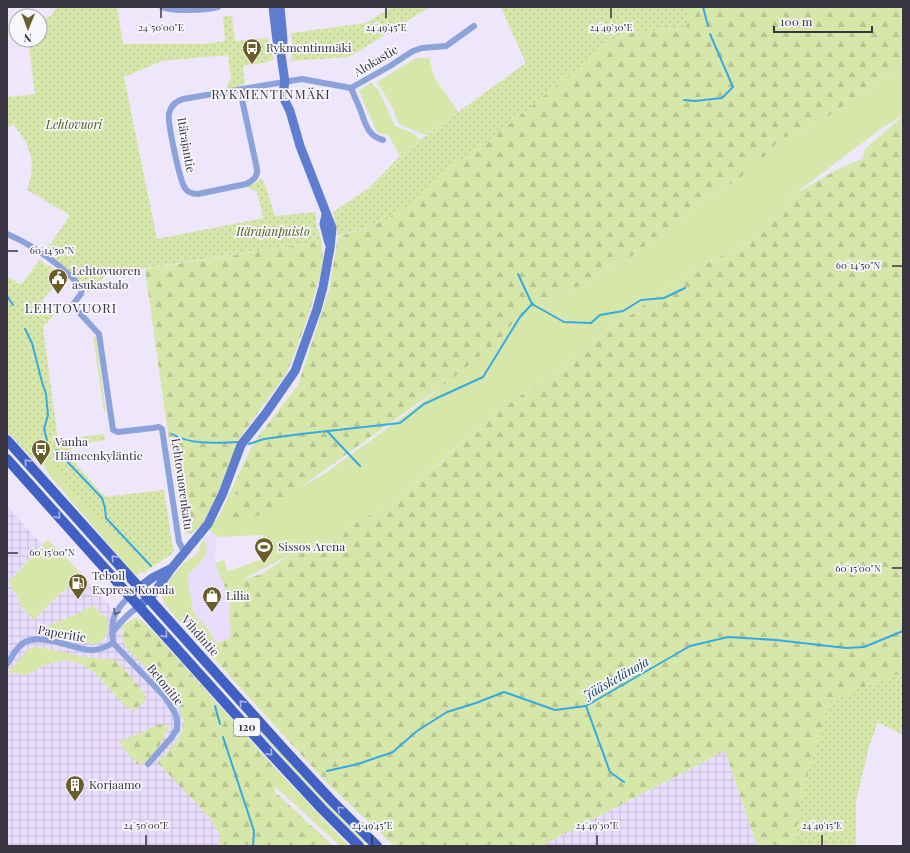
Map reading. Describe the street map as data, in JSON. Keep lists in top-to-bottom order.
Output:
{
  "streets": {
    "main road": ["Vihdintie", "120"],
    "street": [
      "Alokastie",
      "Itärajantie",
      "Lehtovuorenkatu",
      "Paperitie",
      "Betonitie"
    ]
  },
  "crossings": [
    ["Alokastie", "Itärajantie"],
    ["Paperitie", "Betonitie"]
  ],
  "districts": ["RYKMENTINMÄKI", "LEHTOVUORI"],
  "water": ["Jääskelänoja"],
  "parks": ["Lehtovuori", "Itärajanpuisto"],
  "places": {
    "bus stop": ["Rykmentinmäki", "Vanha Hämeenkyläntie"],
    "public building": ["Lehtovuoren asukastalo"],
    "sports": ["Sissos Arena"],
    "fuel station": ["Teboil Express Konala"],
    "shop": ["Lilia"],
    "building": ["Korjaamo"]
  },
  "scale_bar": "100 m",
  "north": "bottom",
  "coordinates": [
    "24°50'00\"E",
    "24°49'45\"E",
    "24°49'30\"E",
    "60°14'50\"N",
    "60°15'00\"N",
    "24°49'15\"E"
  ]
}
